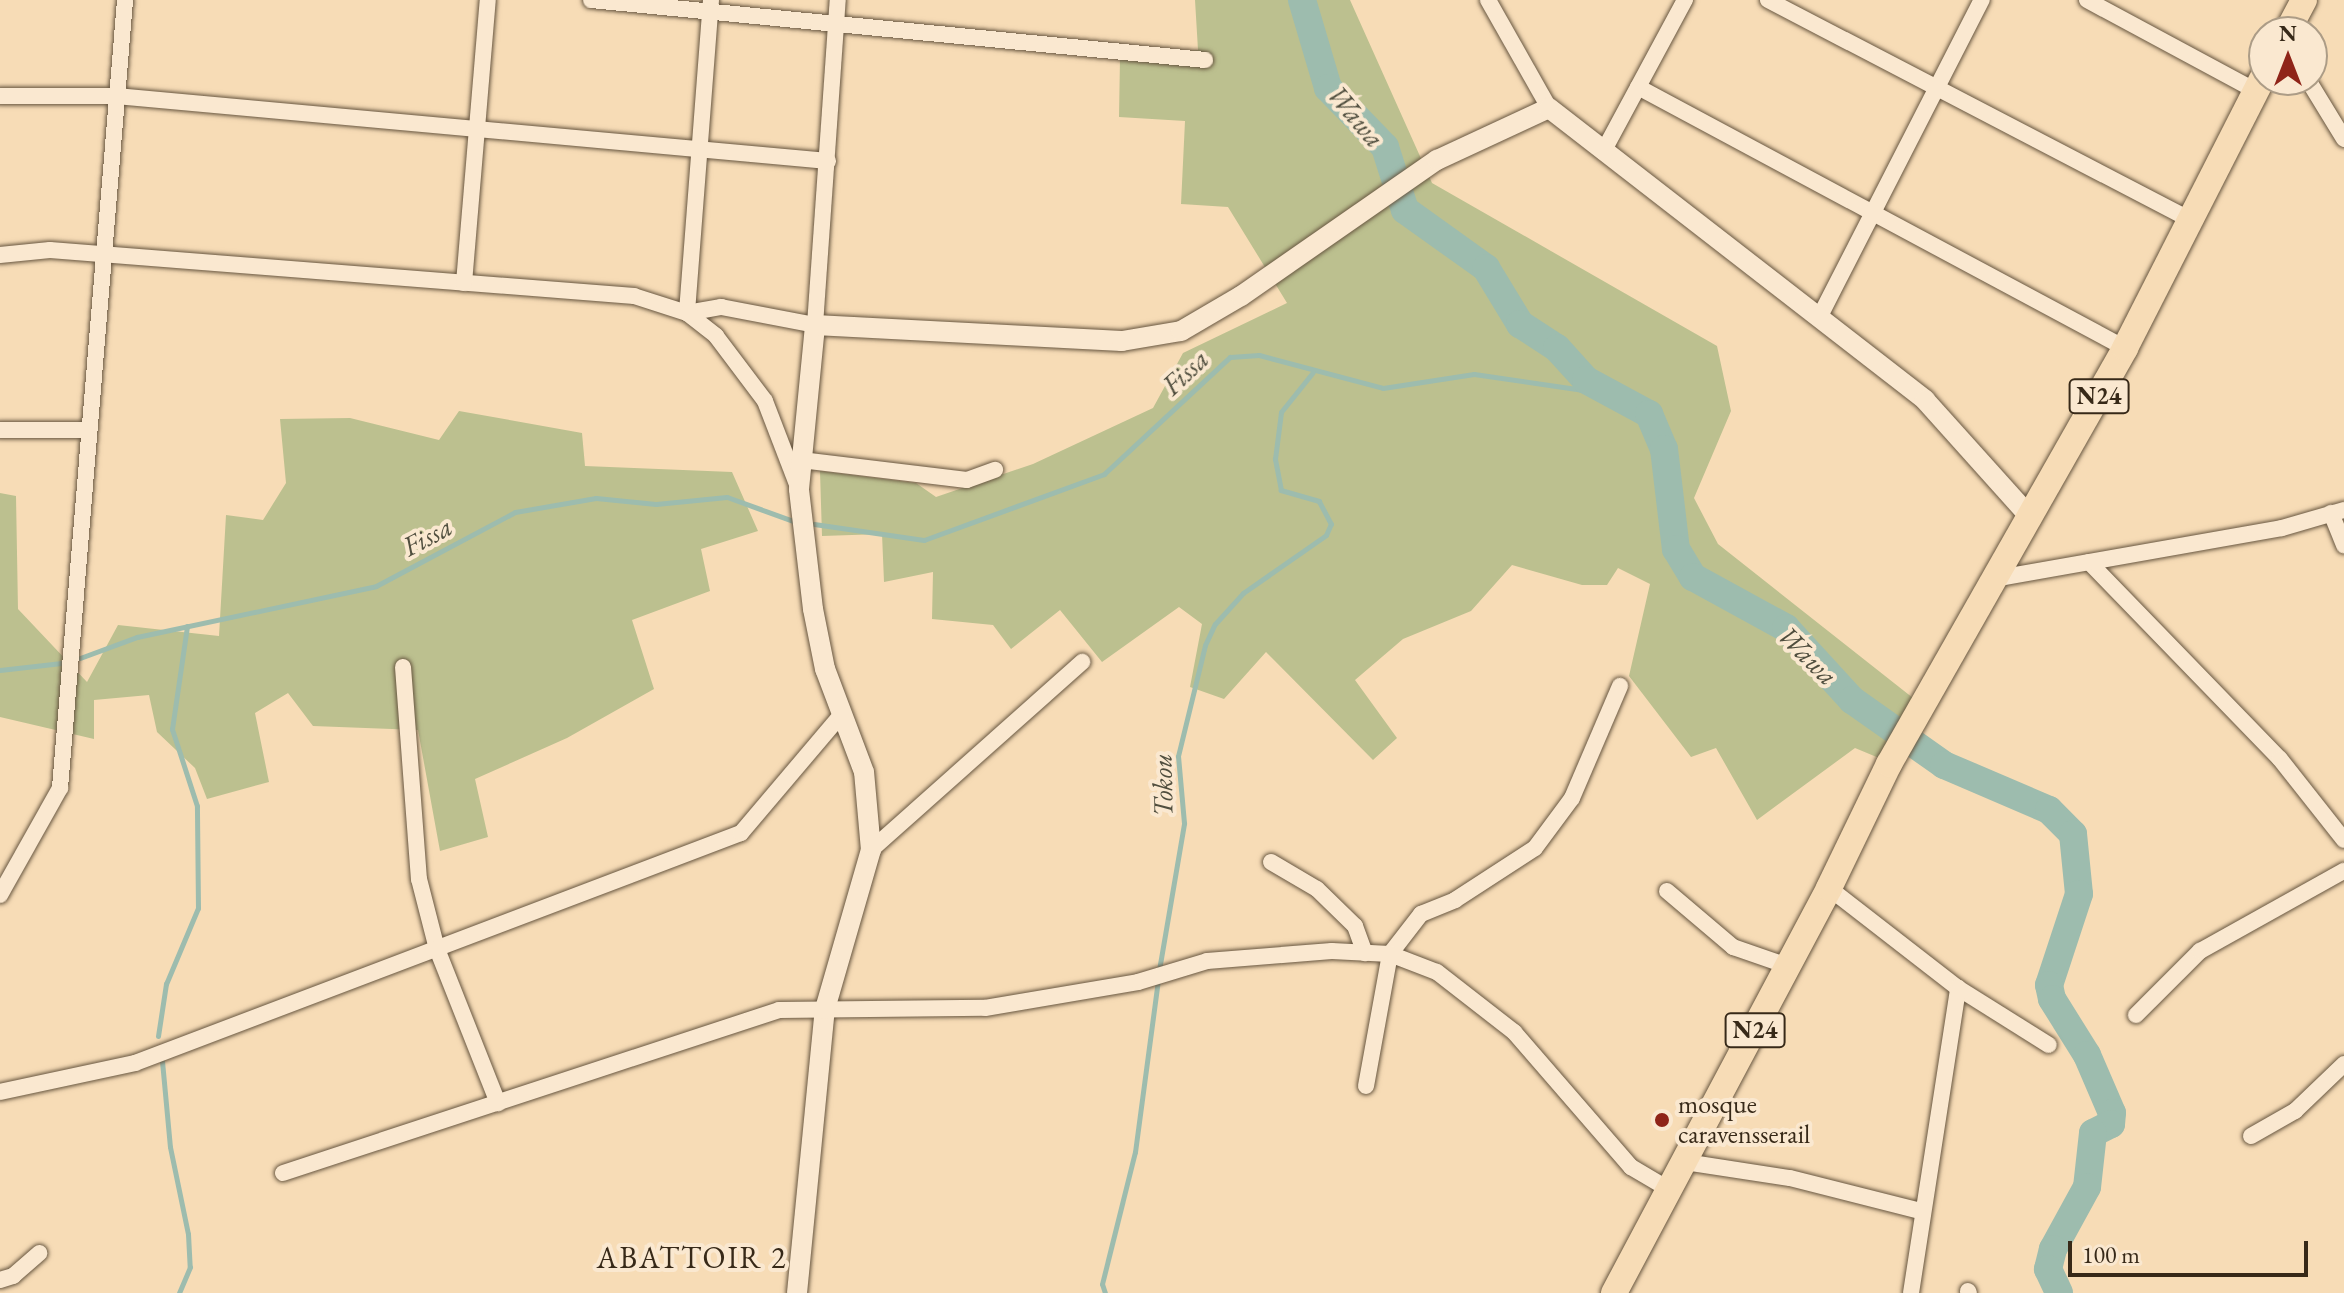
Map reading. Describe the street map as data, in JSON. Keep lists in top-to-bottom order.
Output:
{
  "streets": {
    "main road": ["N24"]
  },
  "districts": ["ABATTOIR 2"],
  "water": ["Wawa", "Fissa", "Tokou"],
  "places": ["mosque caravensserail"],
  "scale_bar": "100 m",
  "north": "top"
}
